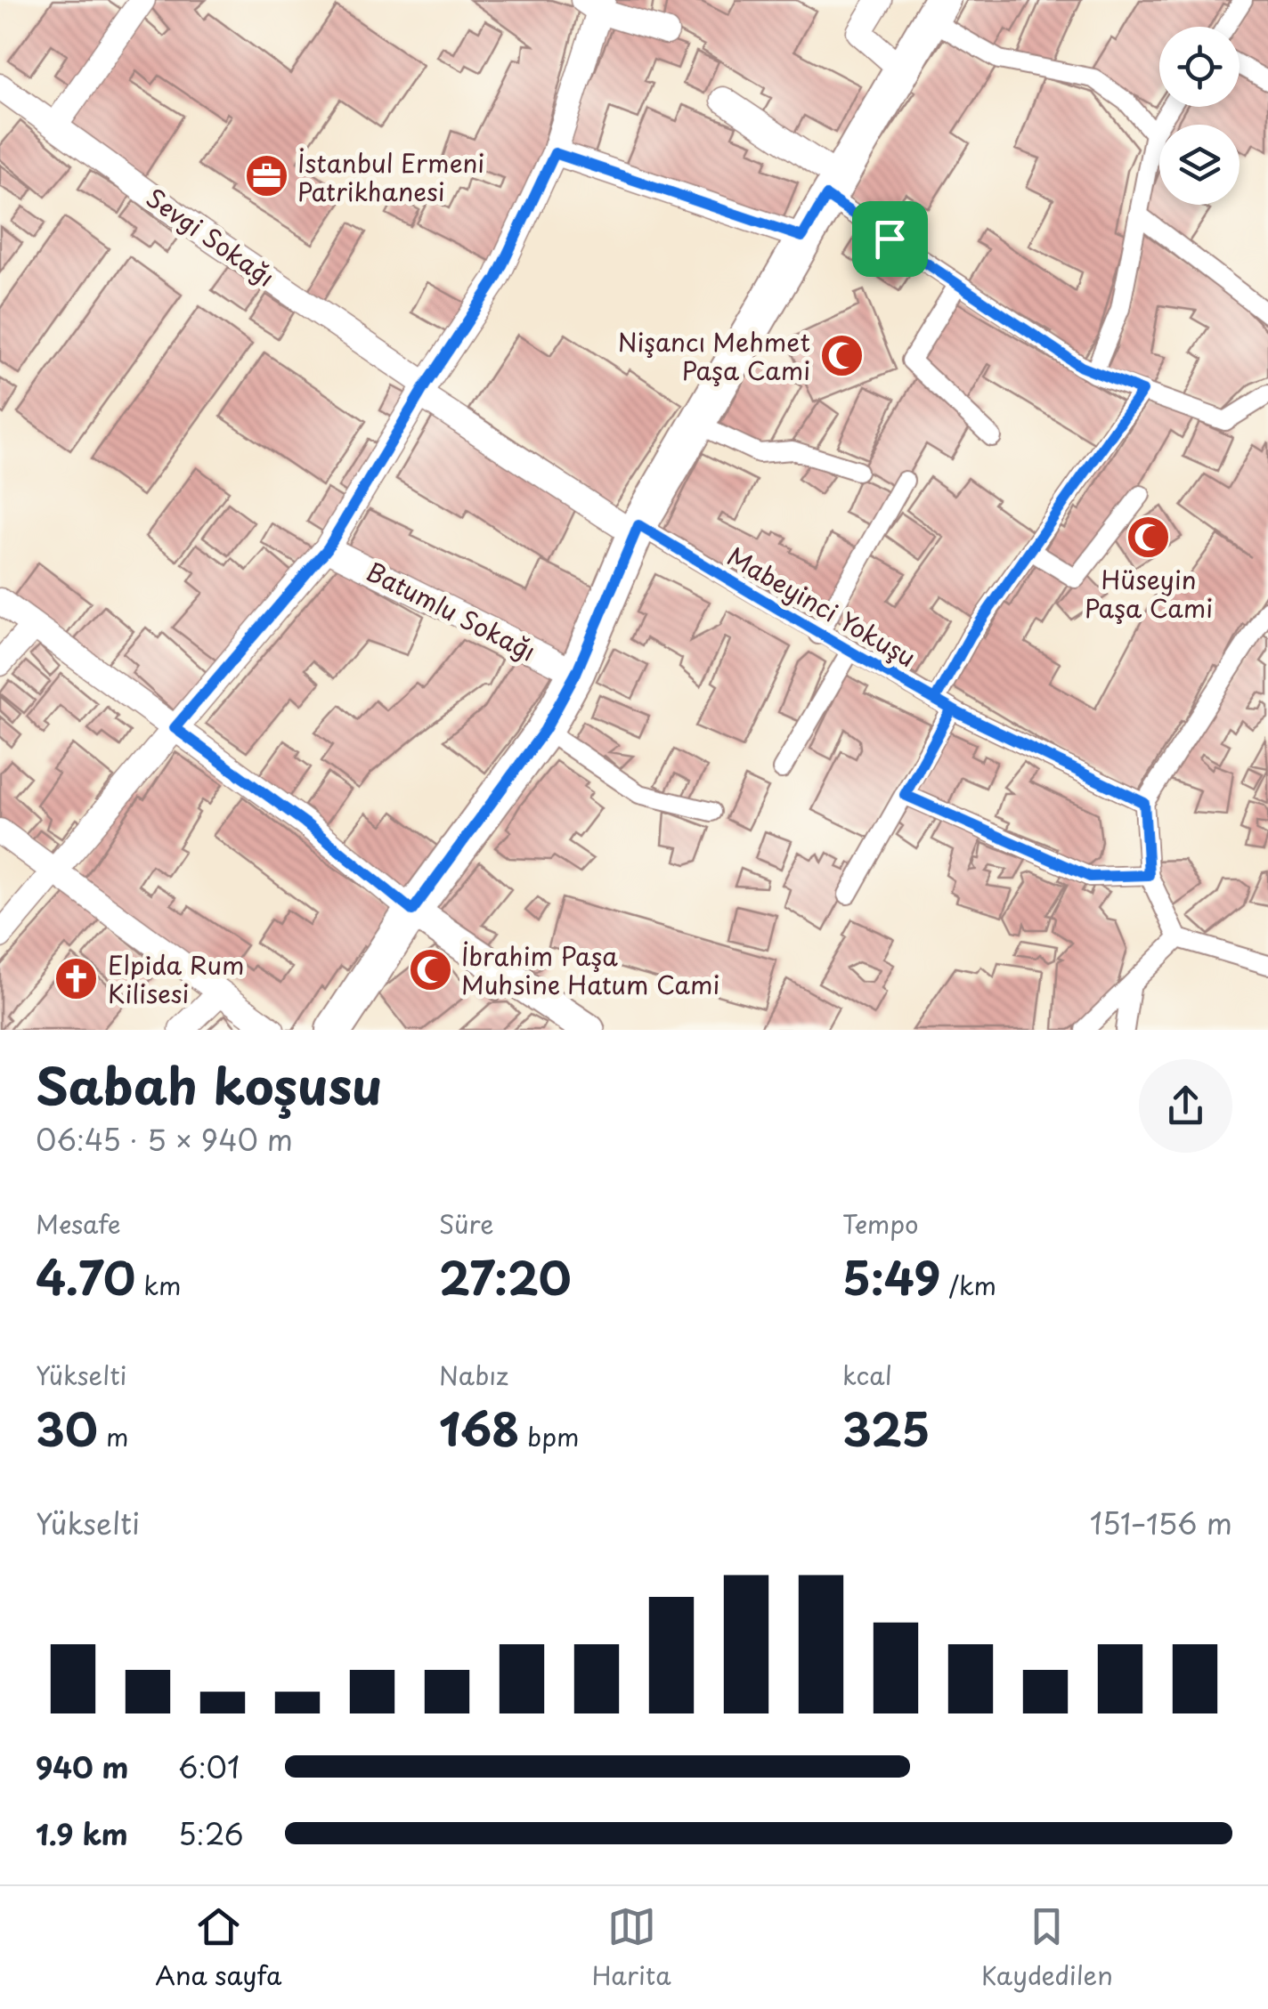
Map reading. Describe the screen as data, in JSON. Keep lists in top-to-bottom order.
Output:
{
  "streets": {
    "street": ["Sevgi Sokağı", "Mabeyinci Yokuşu", "Batumlu Sokağı"]
  },
  "crossings": [
    ["Sevgi Sokağı", "Mabeyinci Yokuşu"]
  ],
  "places": {
    "office": ["İstanbul Ermeni Patrikhanesi"],
    "mosque": ["Nişancı Mehmet Paşa Cami", "Hüseyin Paşa Cami", "İbrahim Paşa Muhsine Hatum Cami"],
    "church": ["Elpida Rum Kilisesi"]
  },
  "page": {
    "heading": ["Sabah koşusu", "06:45 · 5 × 940 m"],
    "stats": [
      ["Mesafe", "4.70 km"],
      ["Süre", "27:20"],
      ["Tempo", "5:49 /km"],
      ["Yükselti", "30 m"],
      ["Nabız", "168 bpm"],
      ["kcal", "325"]
    ],
    "chart": ["Yükselti", "151–156 m"],
    "list": [
      {
        "name": "940 m",
        "note": "6:01"
      },
      {
        "name": "1.9 km",
        "note": "5:26"
      }
    ],
    "tabs": ["Ana sayfa", "Harita", "Kaydedilen"]
  }
}
